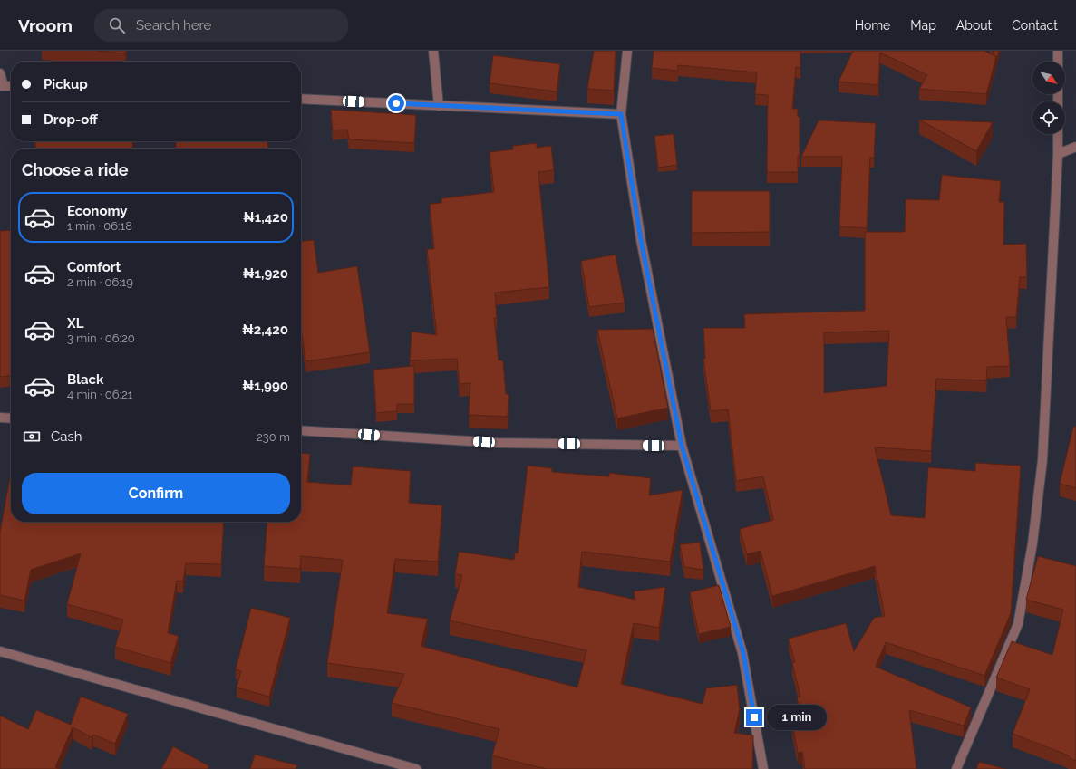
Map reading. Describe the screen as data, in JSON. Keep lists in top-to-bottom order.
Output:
{
  "north": "bottom right",
  "page": {
    "header": "Vroom",
    "search": "Search here",
    "nav": [
      "Home",
      "Map",
      "About",
      "Contact"
    ],
    "banner": ["Pickup", "Drop-off"],
    "heading": "Choose a ride",
    "list": [
      {
        "name": "Economy",
        "note": "1 min · 06:18",
        "value": "₦1,420"
      },
      {
        "name": "Comfort",
        "note": "2 min · 06:19",
        "value": "₦1,920"
      },
      {
        "name": "XL",
        "note": "3 min · 06:20",
        "value": "₦2,420"
      },
      {
        "name": "Black",
        "note": "4 min · 06:21",
        "value": "₦1,990"
      }
    ],
    "pay": ["Cash", "230 m"],
    "buttons": "Confirm",
    "bubble": "1 min"
  }
}
